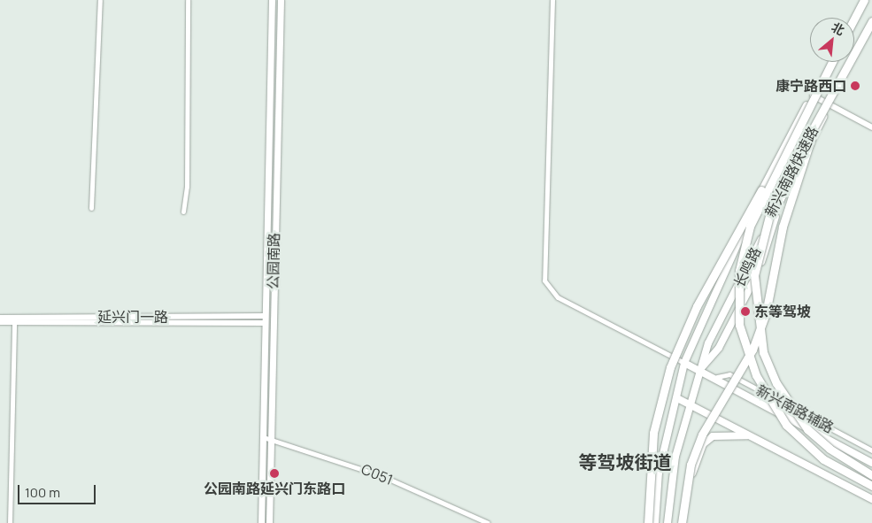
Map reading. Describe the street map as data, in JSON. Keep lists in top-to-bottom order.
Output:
{
  "streets": {
    "highway": ["新兴南路快速路"],
    "main road": ["公园南路", "长鸣路"],
    "street": ["延兴门一路", "新兴南路辅路", "C051"]
  },
  "crossings": [
    ["公园南路", "延兴门一路"],
    ["公园南路", "C051"]
  ],
  "districts": ["等驾坡街道"],
  "places": ["康宁路西口", "东等驾坡", "公园南路延兴门东路口"],
  "scale_bar": "100 m",
  "north": "top right"
}
